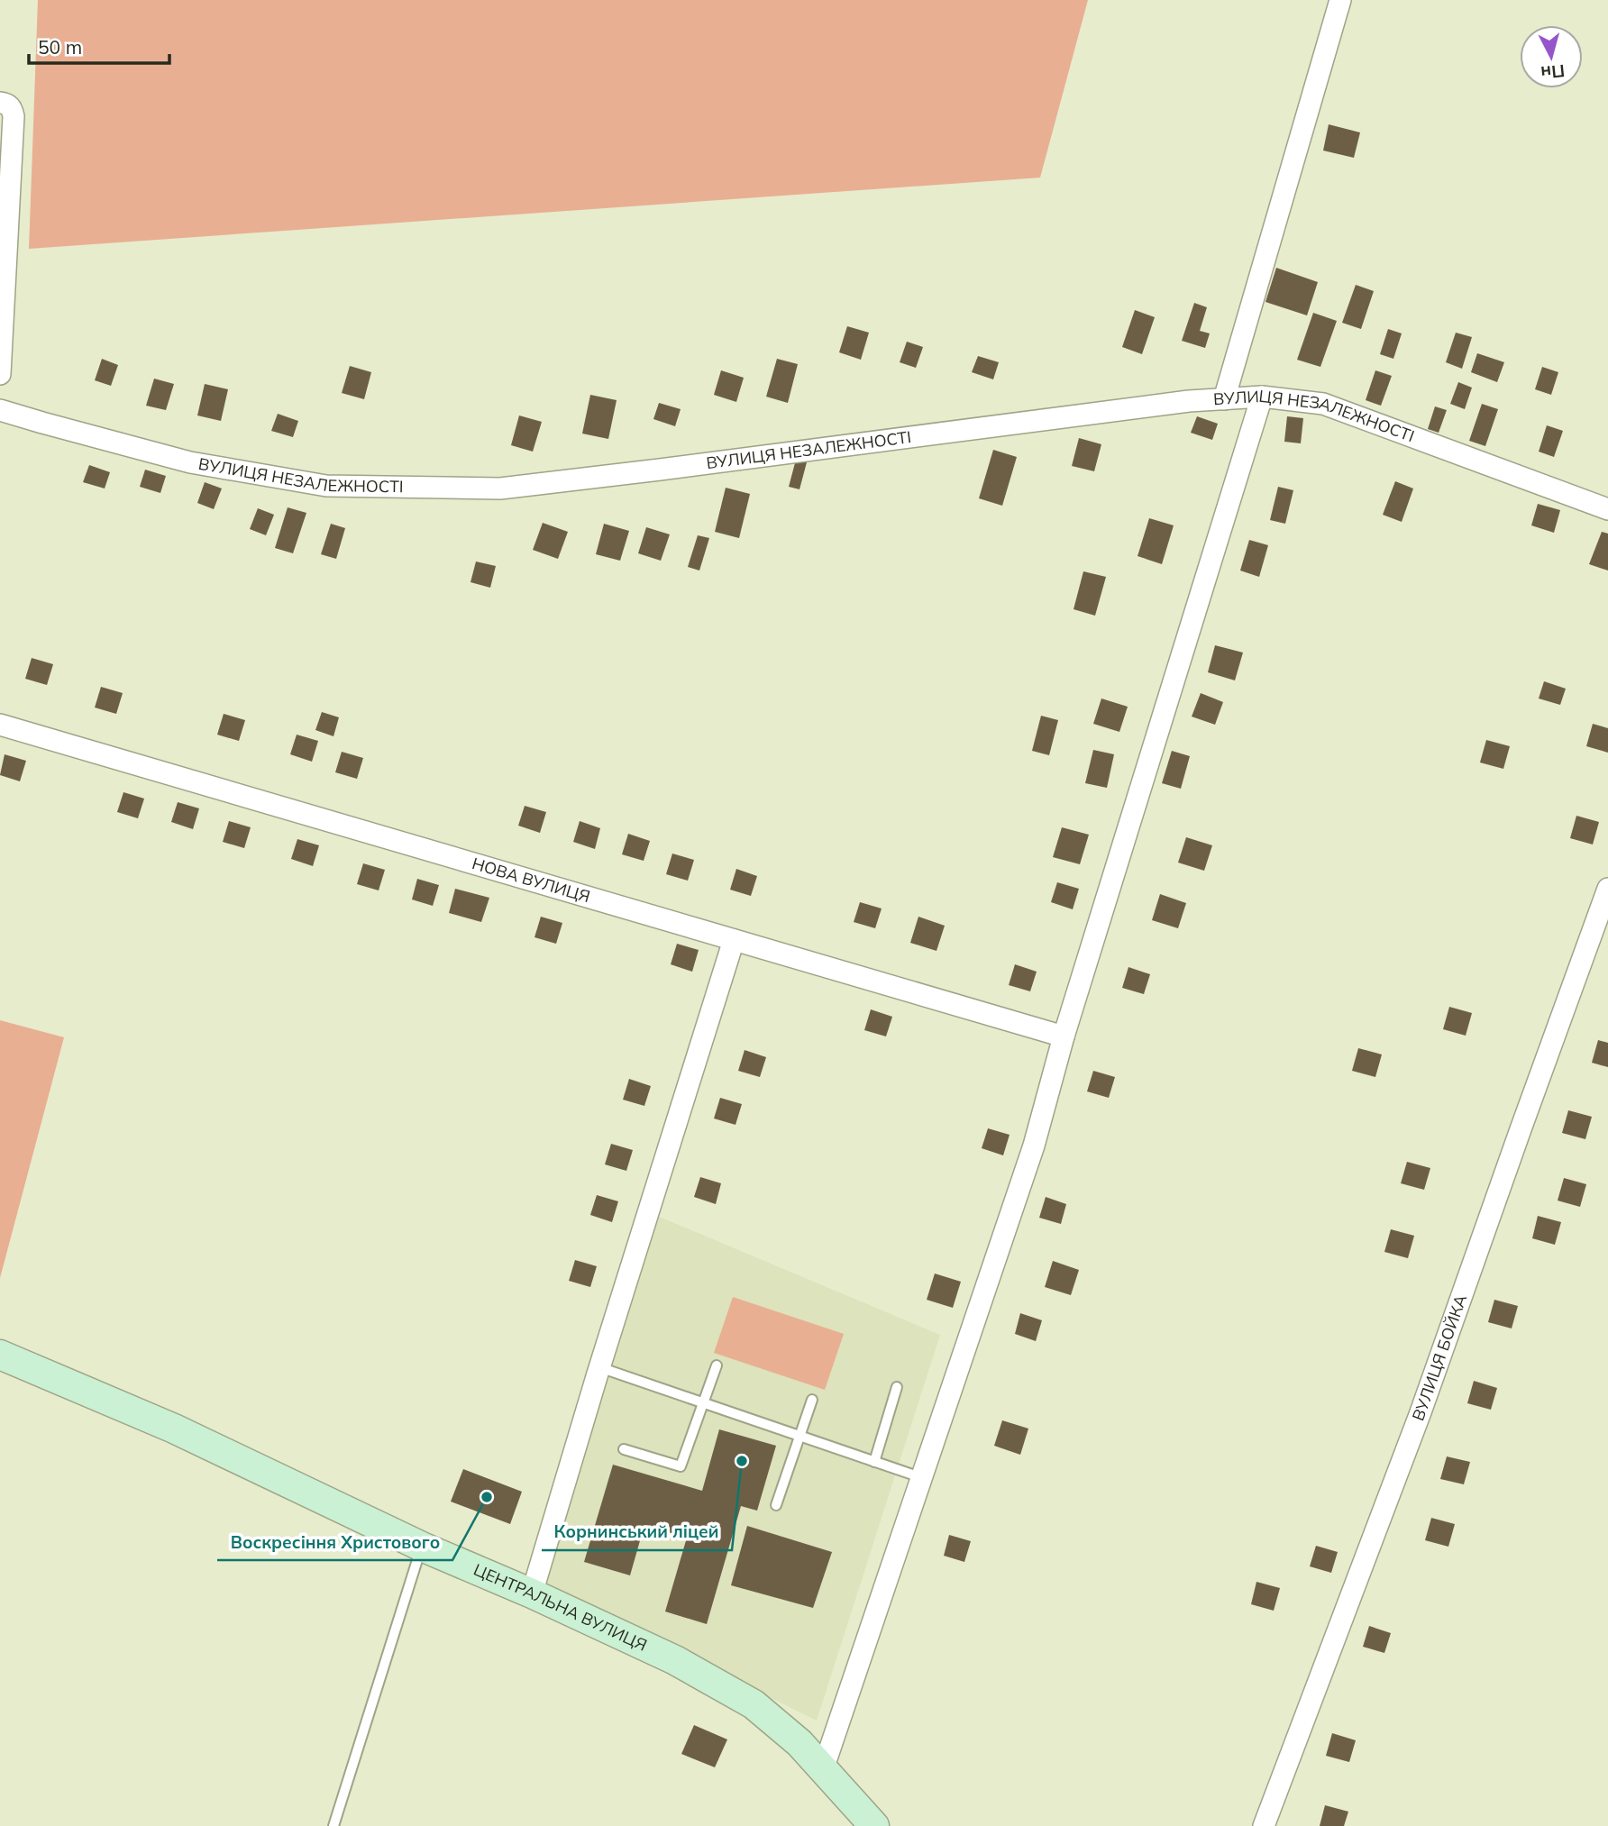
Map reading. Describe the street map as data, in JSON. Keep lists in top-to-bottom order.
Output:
{
  "streets": {
    "street": [
      "ВУЛИЦЯ НЕЗАЛЕЖНОСТІ",
      "НОВА ВУЛИЦЯ",
      "ВУЛИЦЯ БОЙКА",
      "ЦЕНТРАЛЬНА ВУЛИЦЯ"
    ]
  },
  "places": ["Корнинський ліцей", "Воскресіння Христового"],
  "scale_bar": "50 m",
  "north": "bottom"
}
